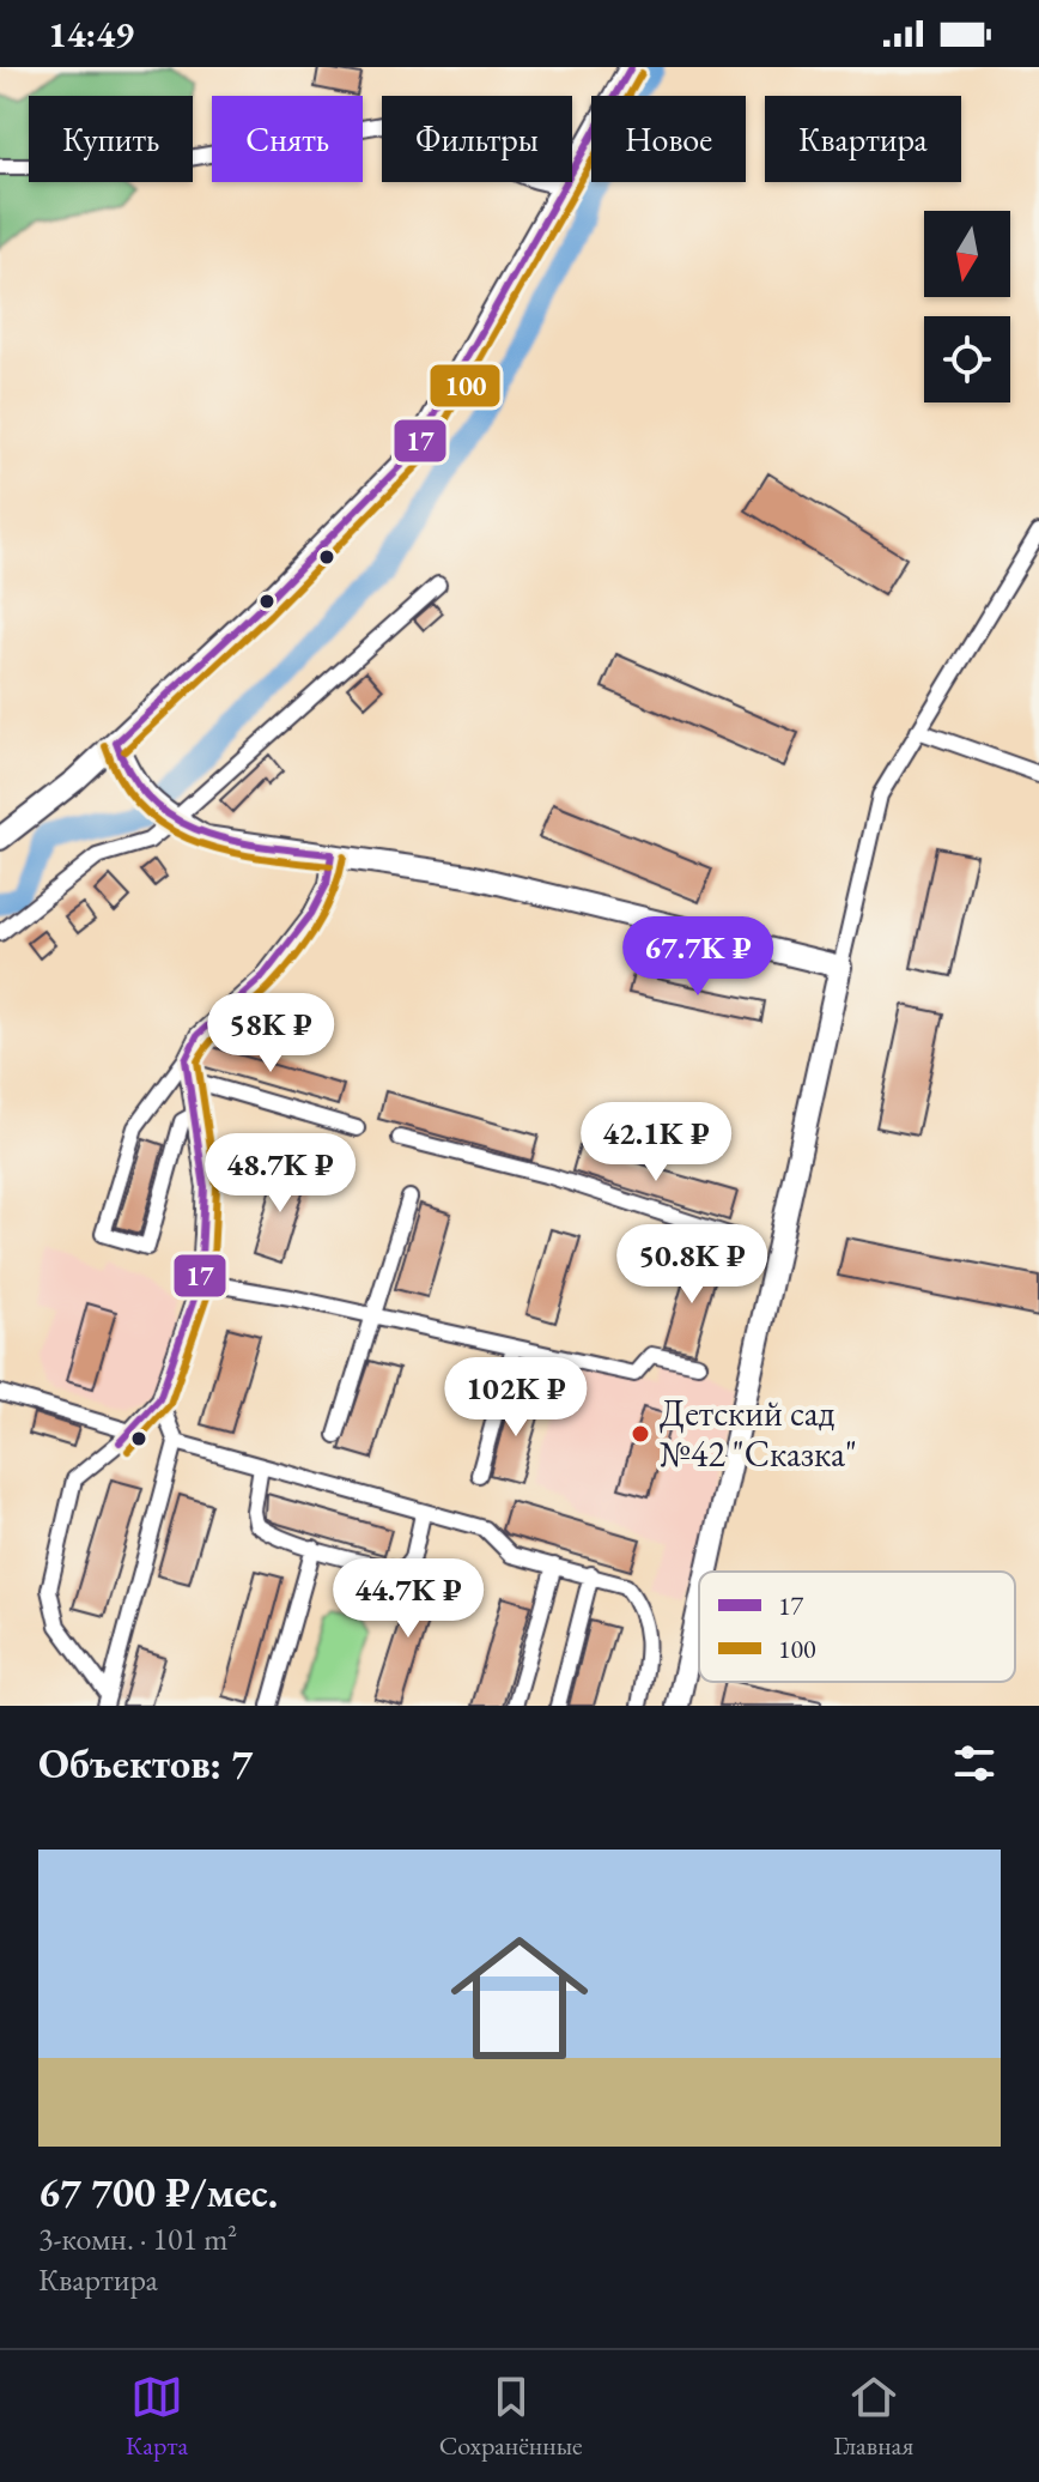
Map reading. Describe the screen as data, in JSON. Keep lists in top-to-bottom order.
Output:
{
  "places": ["Детский сад №42 \"Сказка\""],
  "lines": ["transit line 17", "transit line 100"],
  "legend": ["17", "100"],
  "north": "bottom",
  "page": {
    "status": "14:49",
    "chip": [
      "Купить",
      "Снять",
      "Фильтры",
      "Новое",
      "Квартира"
    ],
    "price": [
      "67.7K ₽",
      "58K ₽",
      "42.1K ₽",
      "48.7K ₽",
      "50.8K ₽",
      "102K ₽",
      "44.7K ₽"
    ],
    "heading": "Объектов: 7",
    "list": [
      {
        "name": "67 700 ₽/мес.",
        "note": "3-комн. · 101 m² · Квартира"
      }
    ],
    "tabs": ["Карта", "Сохранённые", "Главная"]
  }
}
